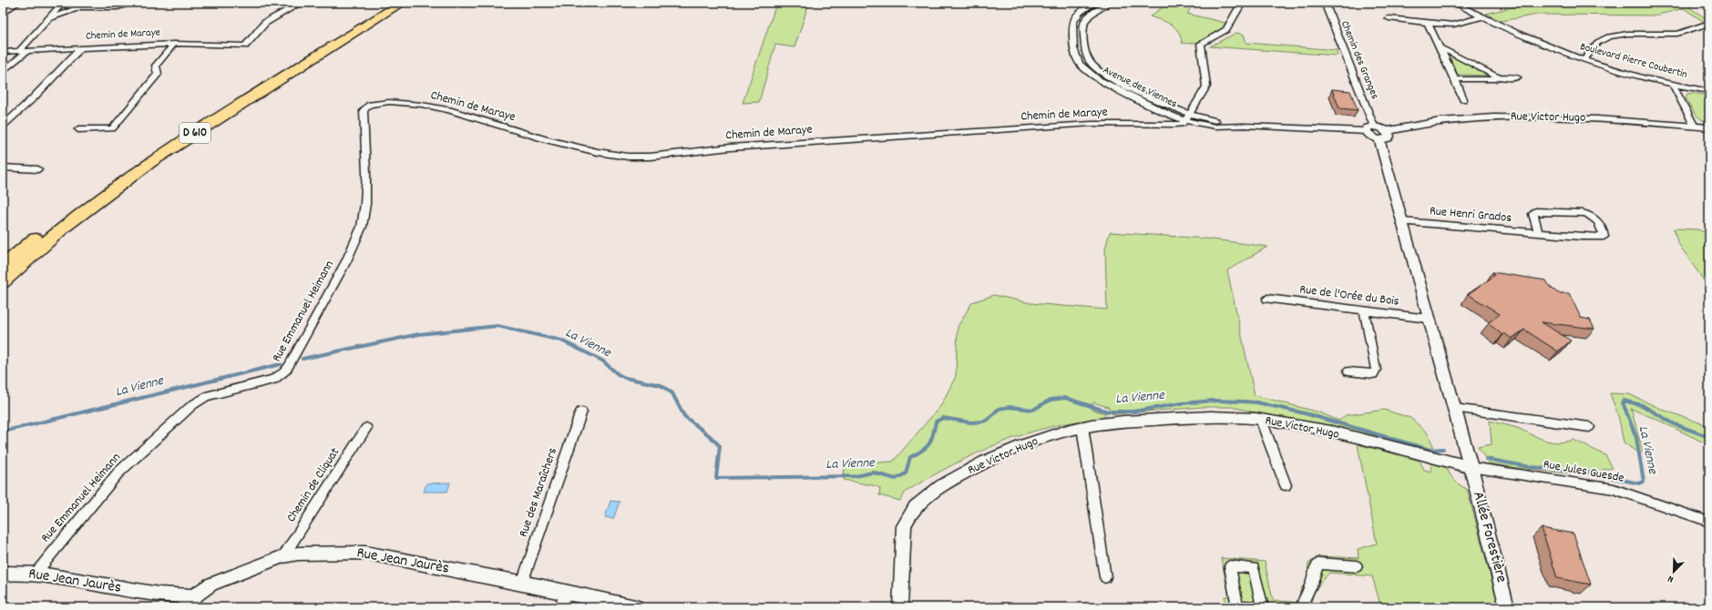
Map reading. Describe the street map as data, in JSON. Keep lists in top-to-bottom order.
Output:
{
  "streets": {
    "highway": ["D 610"],
    "street": [
      "Chemin de Maraye",
      "Chemin des Granges",
      "Boulevard Pierre Coubertin",
      "Avenue des Viennes",
      "Rue Victor Hugo",
      "Rue Henri Grados",
      "Rue de l'Orée du Bois",
      "Rue Emmanuel Heimann",
      "Rue Jules Guesde",
      "Chemin de Cliquat",
      "Rue des Maraîchers",
      "Allée Forestière",
      "Rue Jean Jaurès"
    ]
  },
  "crossings": [
    ["Chemin de Maraye", "Avenue des Viennes"],
    ["Chemin de Maraye", "Rue Emmanuel Heimann"],
    ["Chemin des Granges", "Avenue des Viennes"],
    ["Rue Victor Hugo", "Rue Jules Guesde"],
    ["Rue Victor Hugo", "Allée Forestière"],
    ["Rue Emmanuel Heimann", "Rue Jean Jaurès"],
    ["Rue Jules Guesde", "Allée Forestière"],
    ["Chemin de Cliquat", "Rue Jean Jaurès"],
    ["Rue des Maraîchers", "Rue Jean Jaurès"]
  ],
  "water": ["La Vienne"],
  "north": "bottom left"
}
